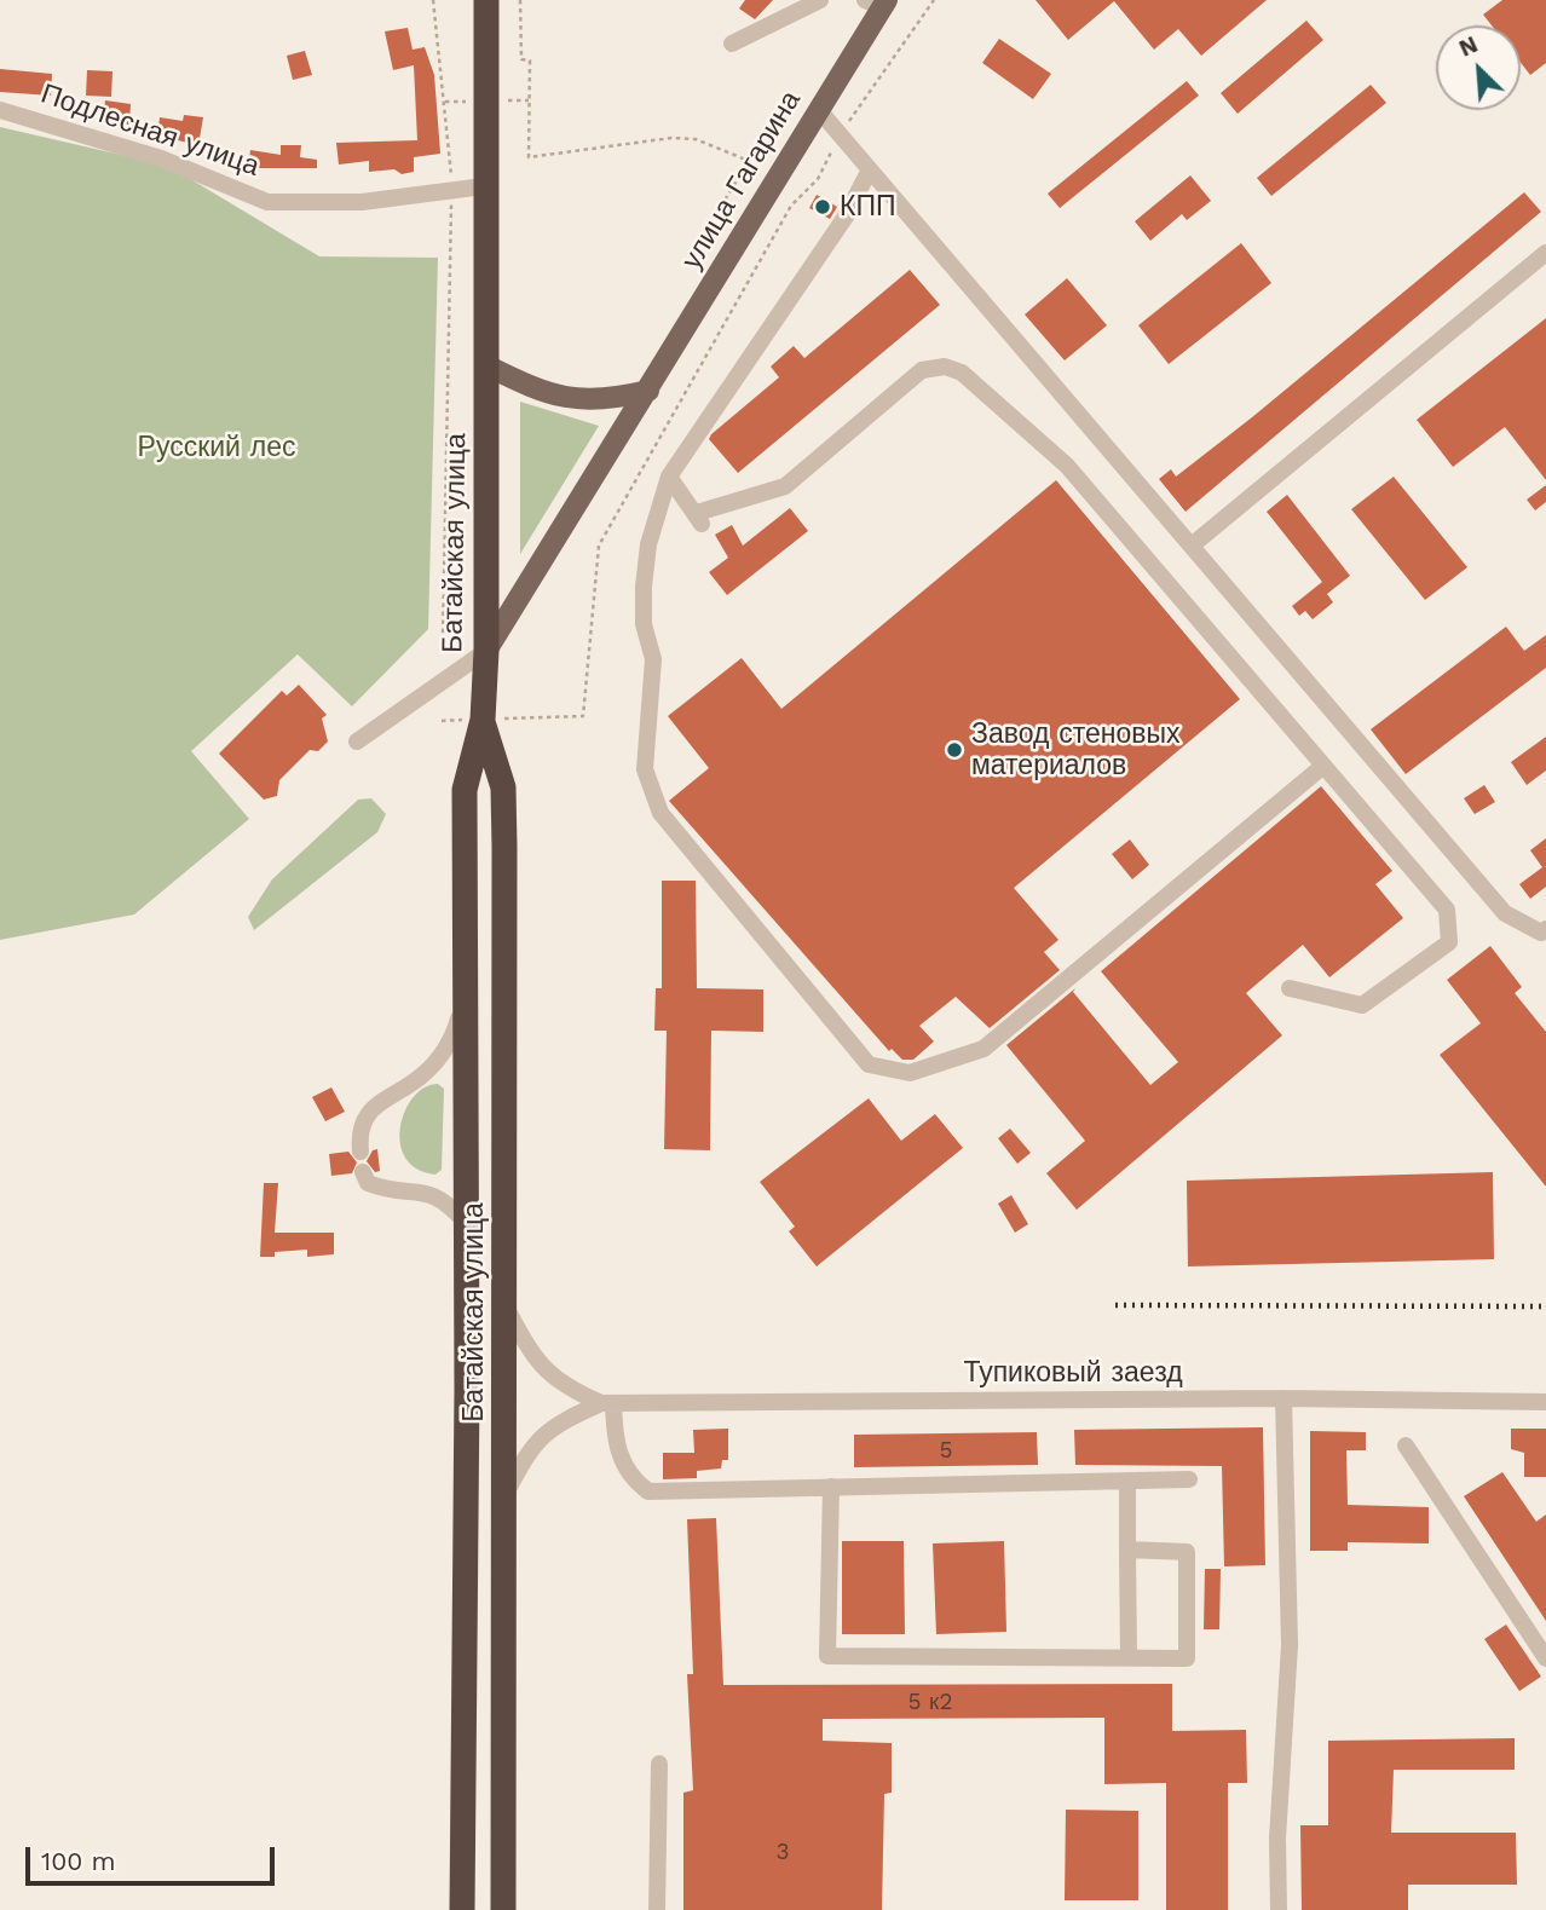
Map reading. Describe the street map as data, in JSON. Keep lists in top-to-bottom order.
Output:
{
  "streets": {
    "highway": ["Батайская улица"],
    "main road": ["улица Гагарина"],
    "street": ["Подлесная улица", "Тупиковый заезд"]
  },
  "crossings": [
    ["Подлесная улица", "Батайская улица"],
    ["улица Гагарина", "Батайская улица"]
  ],
  "parks": ["Русский лес"],
  "places": ["КПП", "Завод стеновых материалов"],
  "house_numbers": ["5", "5 к2", "3"],
  "scale_bar": "100 m",
  "north": "top left"
}
